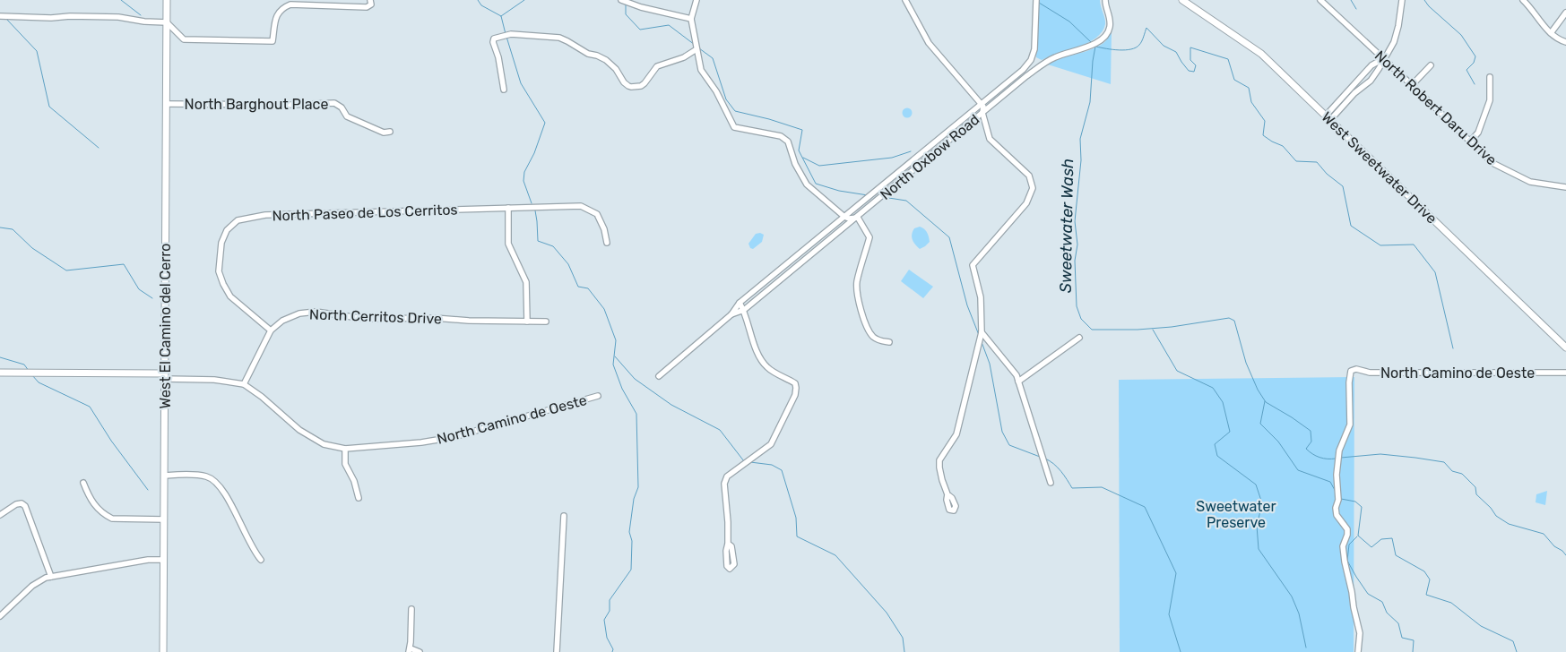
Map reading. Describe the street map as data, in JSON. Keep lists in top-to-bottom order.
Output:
{
  "streets": {
    "street": [
      "North Barghout Place",
      "North Robert Daru Drive",
      "North Oxbow Road",
      "West Sweetwater Drive",
      "North Paseo de Los Cerritos",
      "North Cerritos Drive",
      "West El Camino del Cerro",
      "North Camino de Oeste"
    ]
  },
  "crossings": [
    ["North Barghout Place", "West El Camino del Cerro"],
    ["North Paseo de Los Cerritos", "North Cerritos Drive"],
    ["North Cerritos Drive", "North Camino de Oeste"],
    ["West El Camino del Cerro", "North Camino de Oeste"]
  ],
  "water": ["Sweetwater Wash"],
  "parks": ["Sweetwater Preserve"]
}
